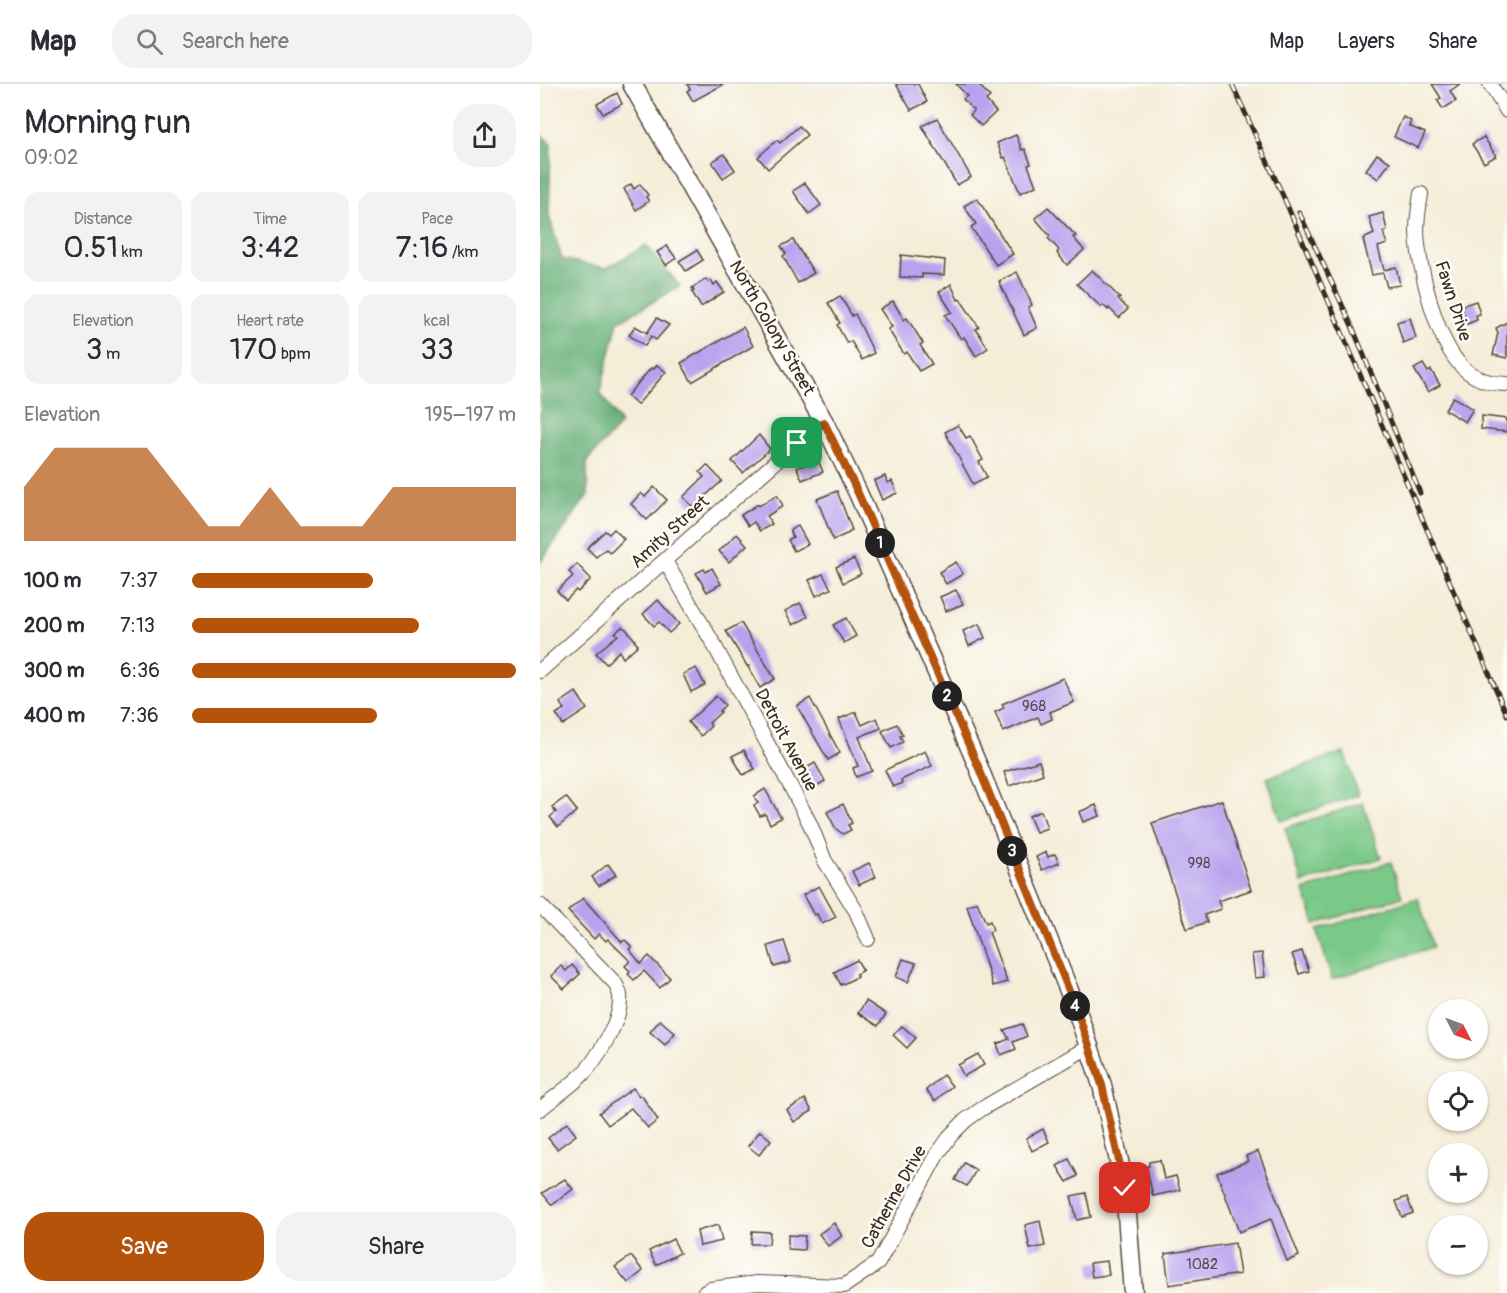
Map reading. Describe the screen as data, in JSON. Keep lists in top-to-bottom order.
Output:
{
  "streets": {
    "main road": ["North Colony Street"],
    "street": [
      "Fawn Drive",
      "Amity Street",
      "Detroit Avenue",
      "Catherine Drive"
    ]
  },
  "crossings": [
    ["North Colony Street", "Amity Street"],
    ["North Colony Street", "Catherine Drive"],
    ["Amity Street", "Detroit Avenue"]
  ],
  "house_numbers": ["968", "998", "1082"],
  "north": "bottom right",
  "page": {
    "header": "Map",
    "search": "Search here",
    "nav": ["Map", "Layers", "Share"],
    "heading": ["Morning run", "09:02"],
    "stats": [
      ["Distance", "0.51 km"],
      ["Time", "3:42"],
      ["Pace", "7:16 /km"],
      ["Elevation", "3 m"],
      ["Heart rate", "170 bpm"],
      ["kcal", "33"]
    ],
    "chart": ["Elevation", "195–197 m"],
    "pins": [
      "1",
      "2",
      "3",
      "4"
    ],
    "list": [
      {
        "name": "100 m",
        "note": "7:37"
      },
      {
        "name": "200 m",
        "note": "7:13"
      },
      {
        "name": "300 m",
        "note": "6:36"
      },
      {
        "name": "400 m",
        "note": "7:36"
      }
    ],
    "map_buttons": ["+", "−"],
    "buttons": ["Save", "Share"]
  }
}
